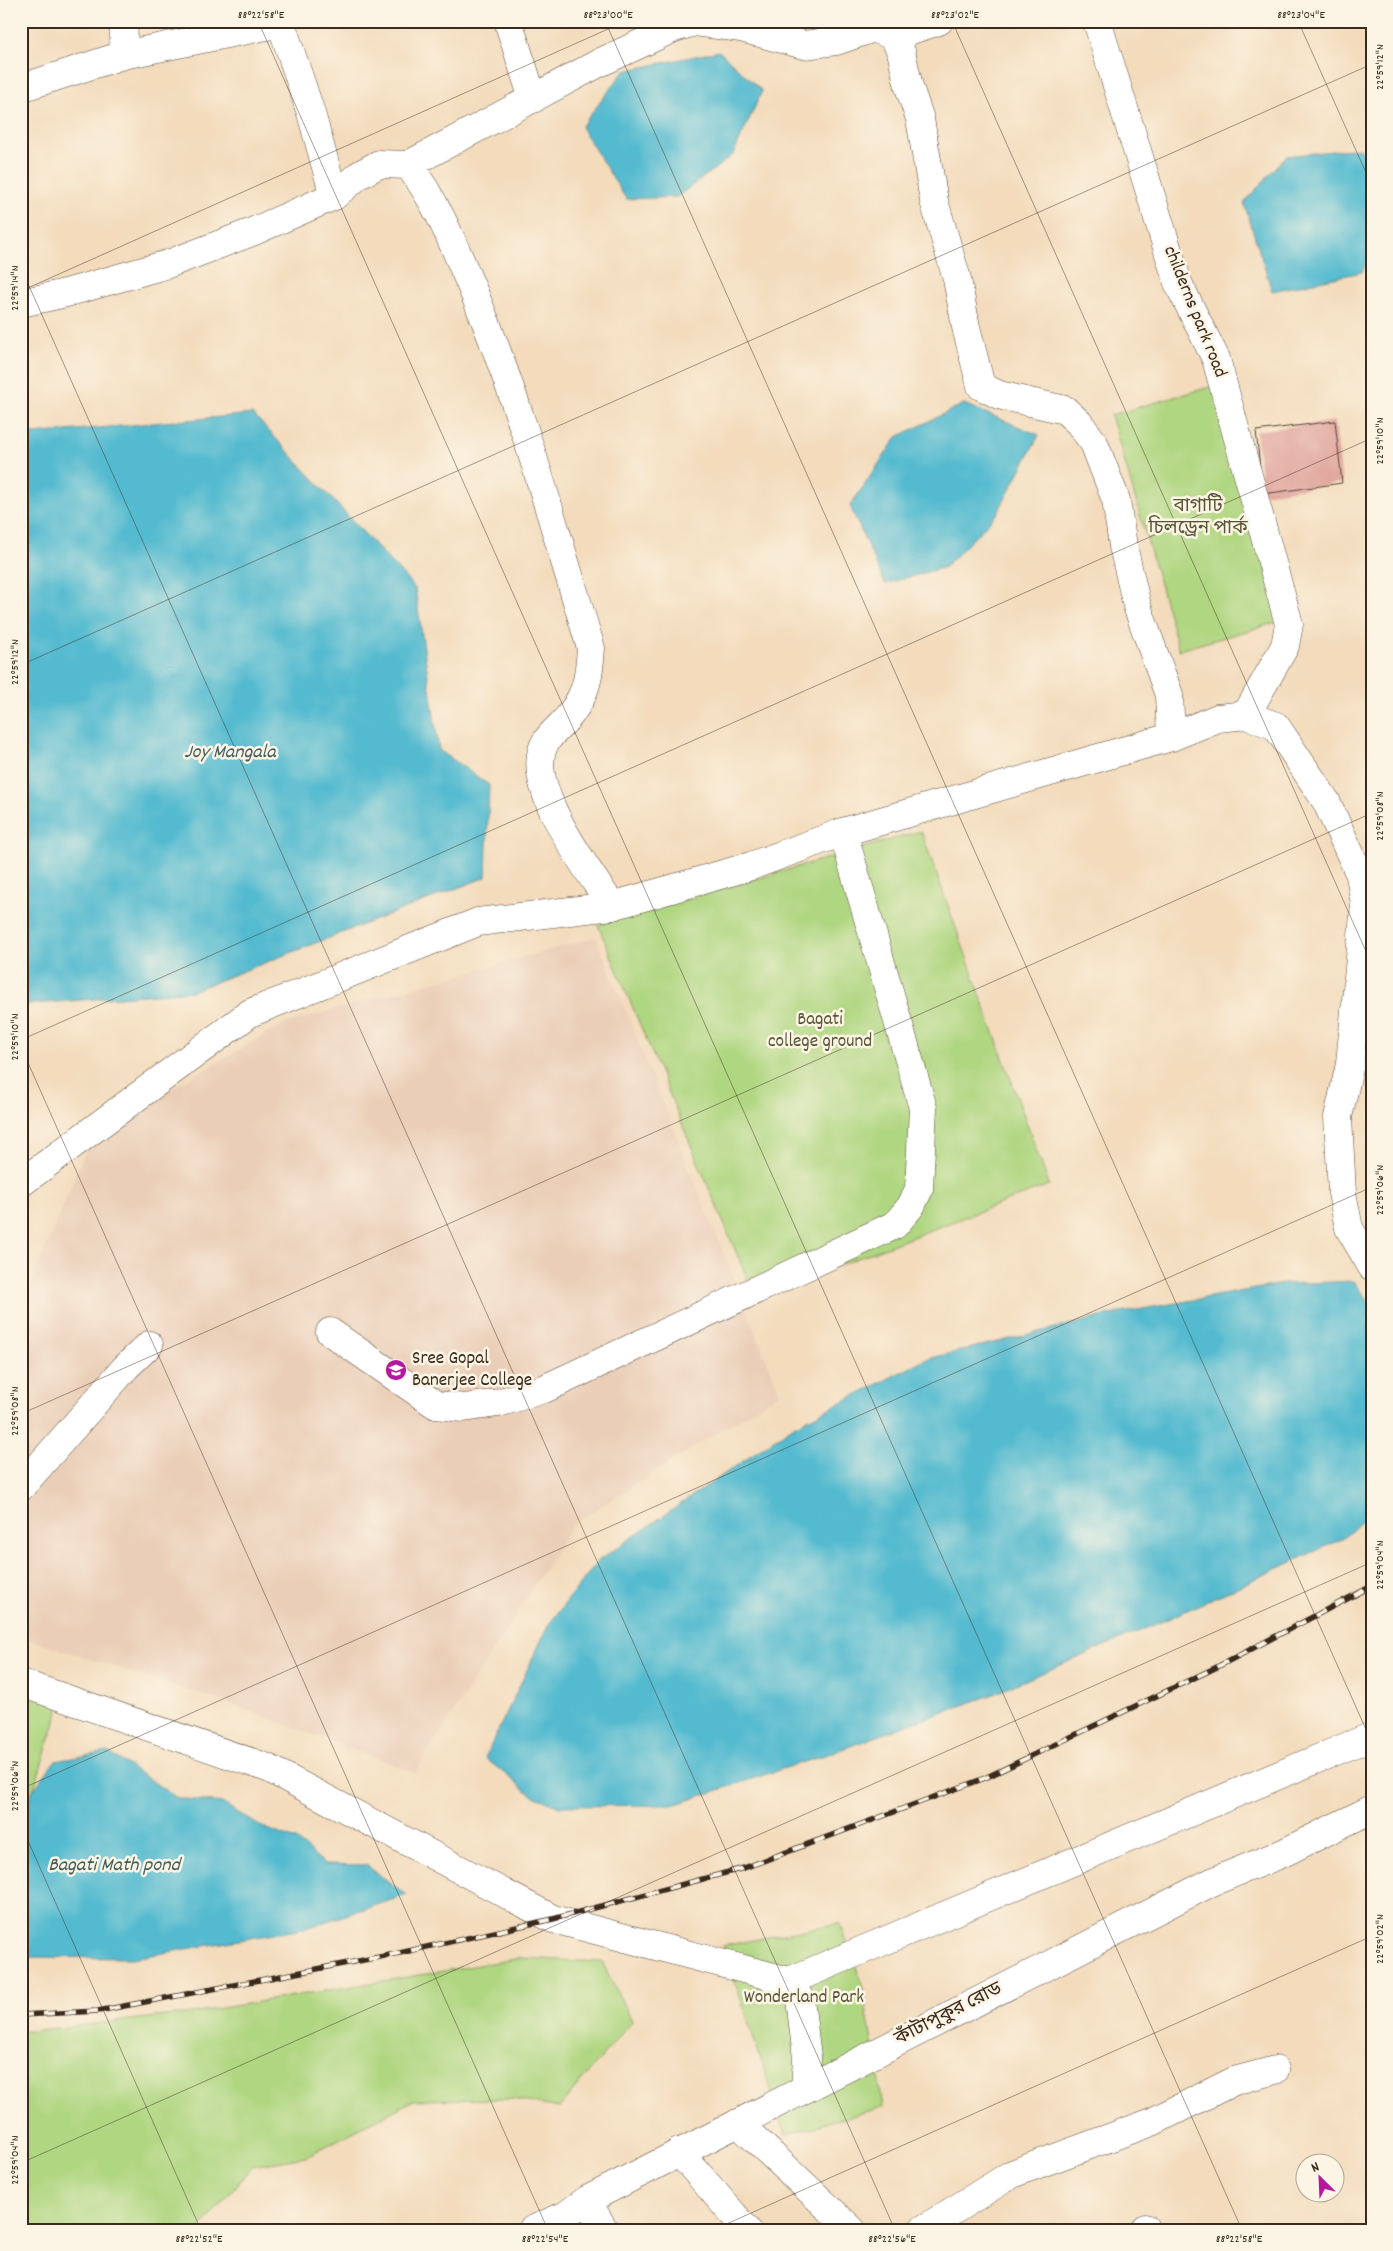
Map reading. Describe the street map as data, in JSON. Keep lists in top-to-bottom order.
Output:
{
  "streets": {
    "street": ["childerns park road", "কাঁটাপুকুর রোড"]
  },
  "water": ["Joy Mangala", "Bagati Math pond"],
  "parks": ["বাগাটি চিলড্রেন পার্ক", "Bagati college ground", "Wonderland Park"],
  "places": {
    "school or university": ["Sree Gopal Banerjee College"]
  },
  "north": "top left",
  "coordinates": [
    "88°22'58\"E",
    "88°23'00\"E",
    "88°23'02\"E",
    "88°23'04\"E",
    "22°59'12\"N",
    "22°59'14\"N",
    "22°59'10\"N",
    "22°59'08\"N",
    "22°59'06\"N",
    "22°59'04\"N",
    "22°59'02\"N",
    "88°22'52\"E",
    "88°22'54\"E",
    "88°22'56\"E"
  ]
}
